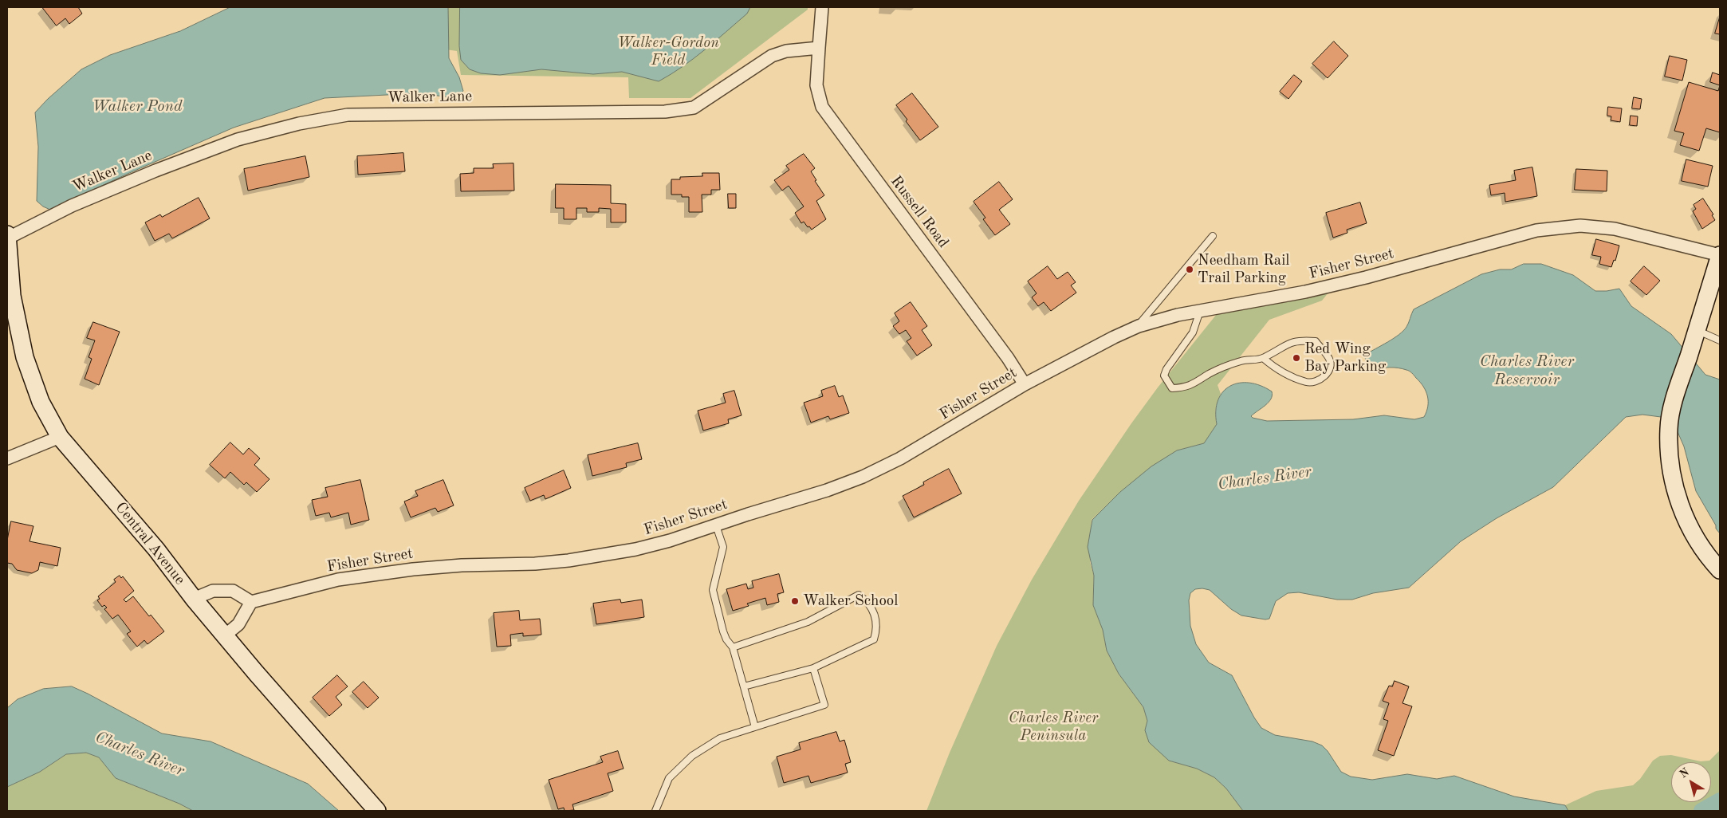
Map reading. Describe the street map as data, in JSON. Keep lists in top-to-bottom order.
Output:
{
  "streets": {
    "main road": ["Central Avenue"],
    "street": ["Walker Lane", "Russell Road", "Fisher Street"]
  },
  "crossings": [
    ["Walker Lane", "Russell Road"],
    ["Walker Lane", "Central Avenue"],
    ["Russell Road", "Fisher Street"]
  ],
  "water": ["Walker Pond", "Charles River Reservoir", "Charles River"],
  "parks": ["Walker-Gordon Field", "Charles River Peninsula"],
  "places": ["Needham Rail Trail Parking", "Red Wing Bay Parking", "Walker School"],
  "north": "top left"
}
